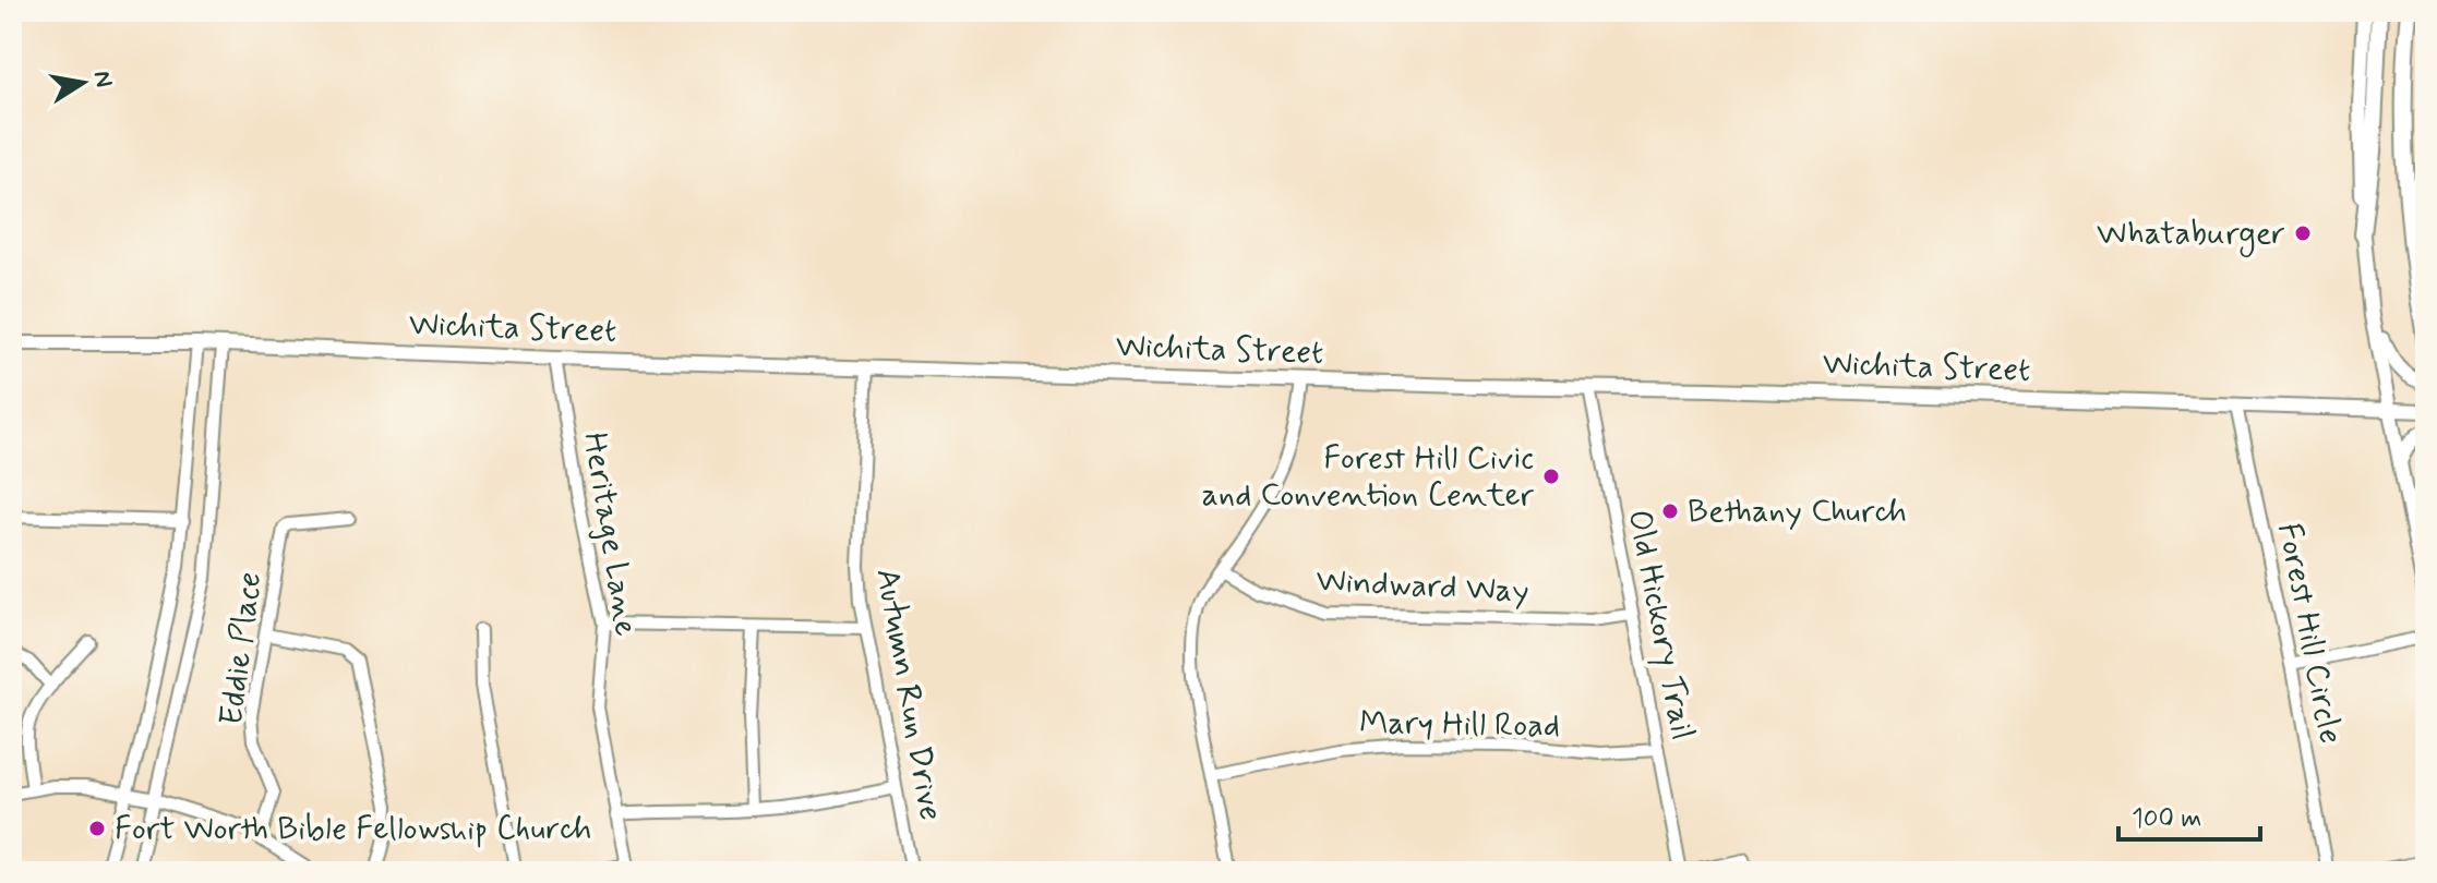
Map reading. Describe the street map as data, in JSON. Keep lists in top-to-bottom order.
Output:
{
  "streets": {
    "main road": ["Wichita Street"],
    "street": [
      "Heritage Lane",
      "Windward Way",
      "Old Hickory Trail",
      "Forest Hill Circle",
      "Eddie Place",
      "Autumn Run Drive",
      "Mary Hill Road"
    ]
  },
  "crossings": [
    ["Wichita Street", "Heritage Lane"],
    ["Wichita Street", "Old Hickory Trail"],
    ["Wichita Street", "Forest Hill Circle"],
    ["Wichita Street", "Autumn Run Drive"],
    ["Windward Way", "Old Hickory Trail"],
    ["Old Hickory Trail", "Mary Hill Road"]
  ],
  "places": [
    "Whataburger",
    "Forest Hill Civic and Convention Center",
    "Bethany Church",
    "Fort Worth Bible Fellowship Church"
  ],
  "scale_bar": "100 m",
  "north": "right"
}
